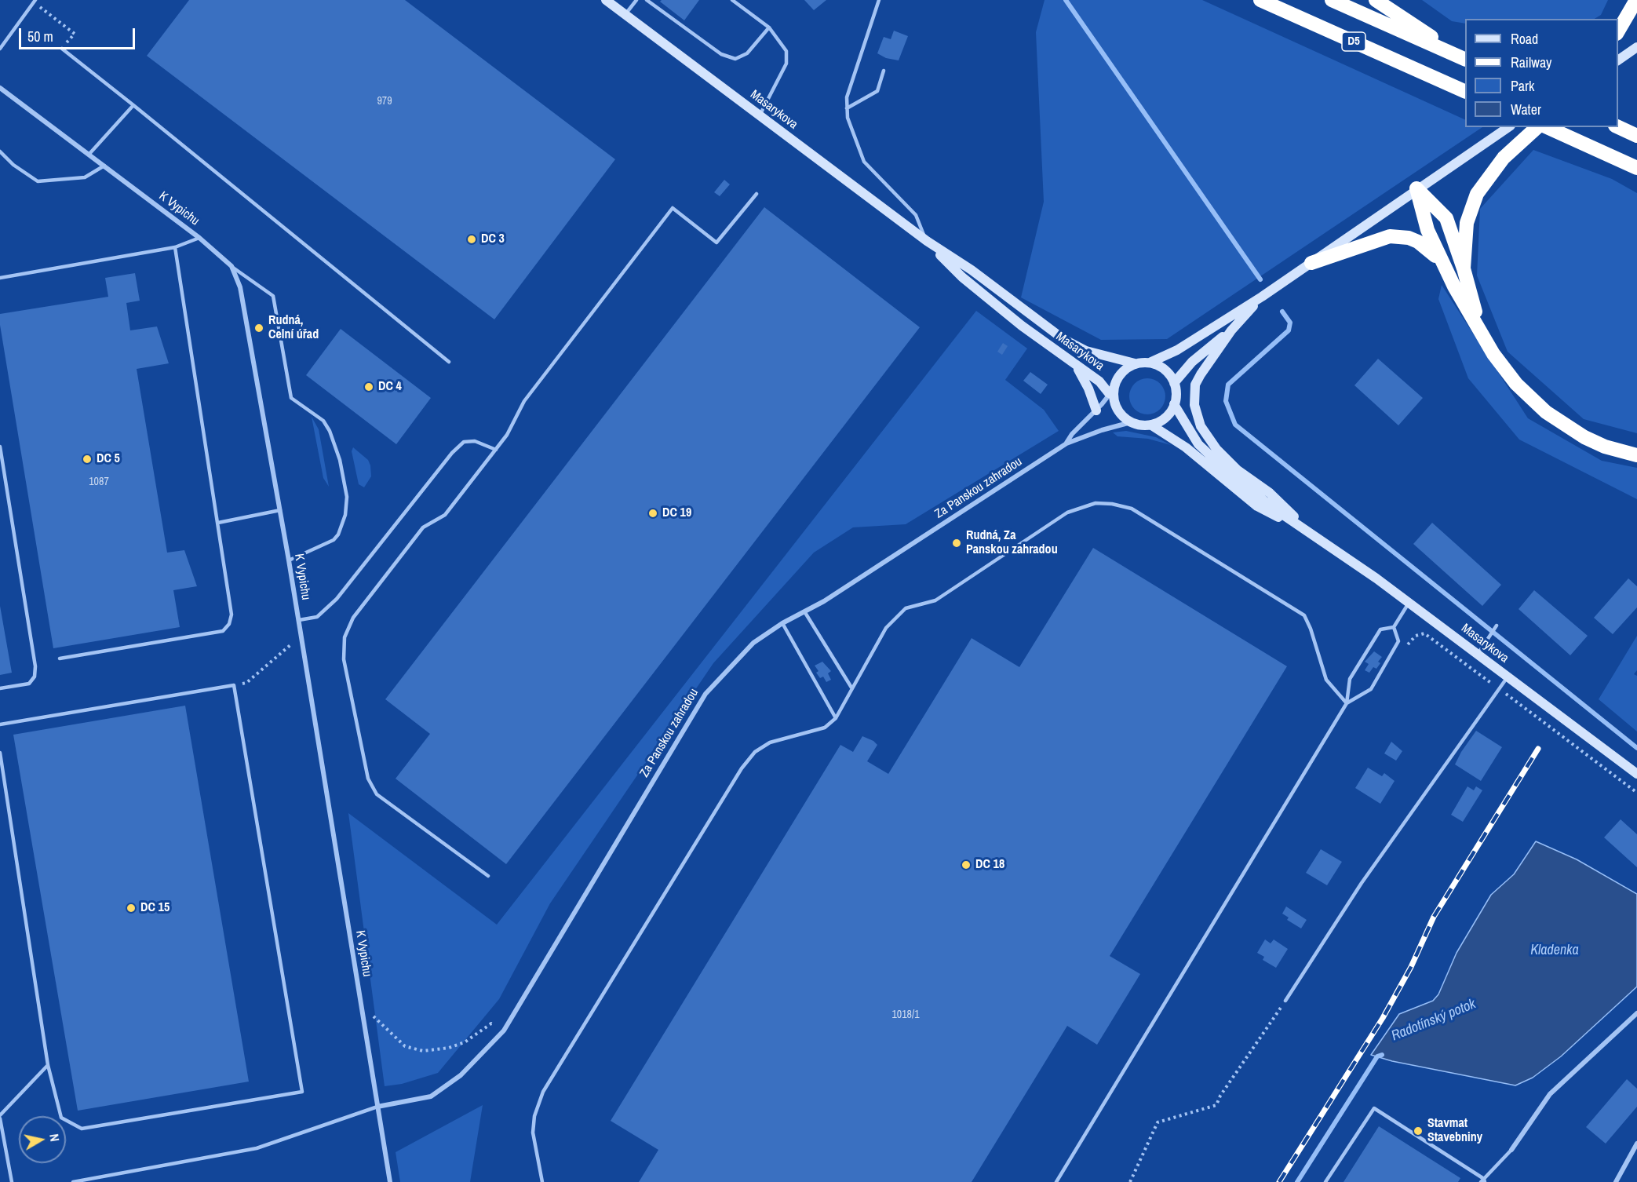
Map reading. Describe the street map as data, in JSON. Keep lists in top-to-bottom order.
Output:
{
  "streets": {
    "highway": ["D5"],
    "main road": ["Masarykova"],
    "street": ["K Vypichu", "Za Panskou zahradou"]
  },
  "crossings": [
    ["Masarykova", "Za Panskou zahradou"],
    ["K Vypichu", "Za Panskou zahradou"]
  ],
  "water": ["Kladenka", "Radotínský potok"],
  "places": [
    "DC 3",
    "Rudná, Celní úřad",
    "DC 4",
    "DC 5",
    "DC 19",
    "Rudná, Za Panskou zahradou",
    "DC 18",
    "DC 15",
    "Stavmat Stavebniny"
  ],
  "house_numbers": ["979", "1087", "1018/1"],
  "legend": [
    "Road",
    "Railway",
    "Park",
    "Water"
  ],
  "scale_bar": "50 m",
  "north": "right"
}
